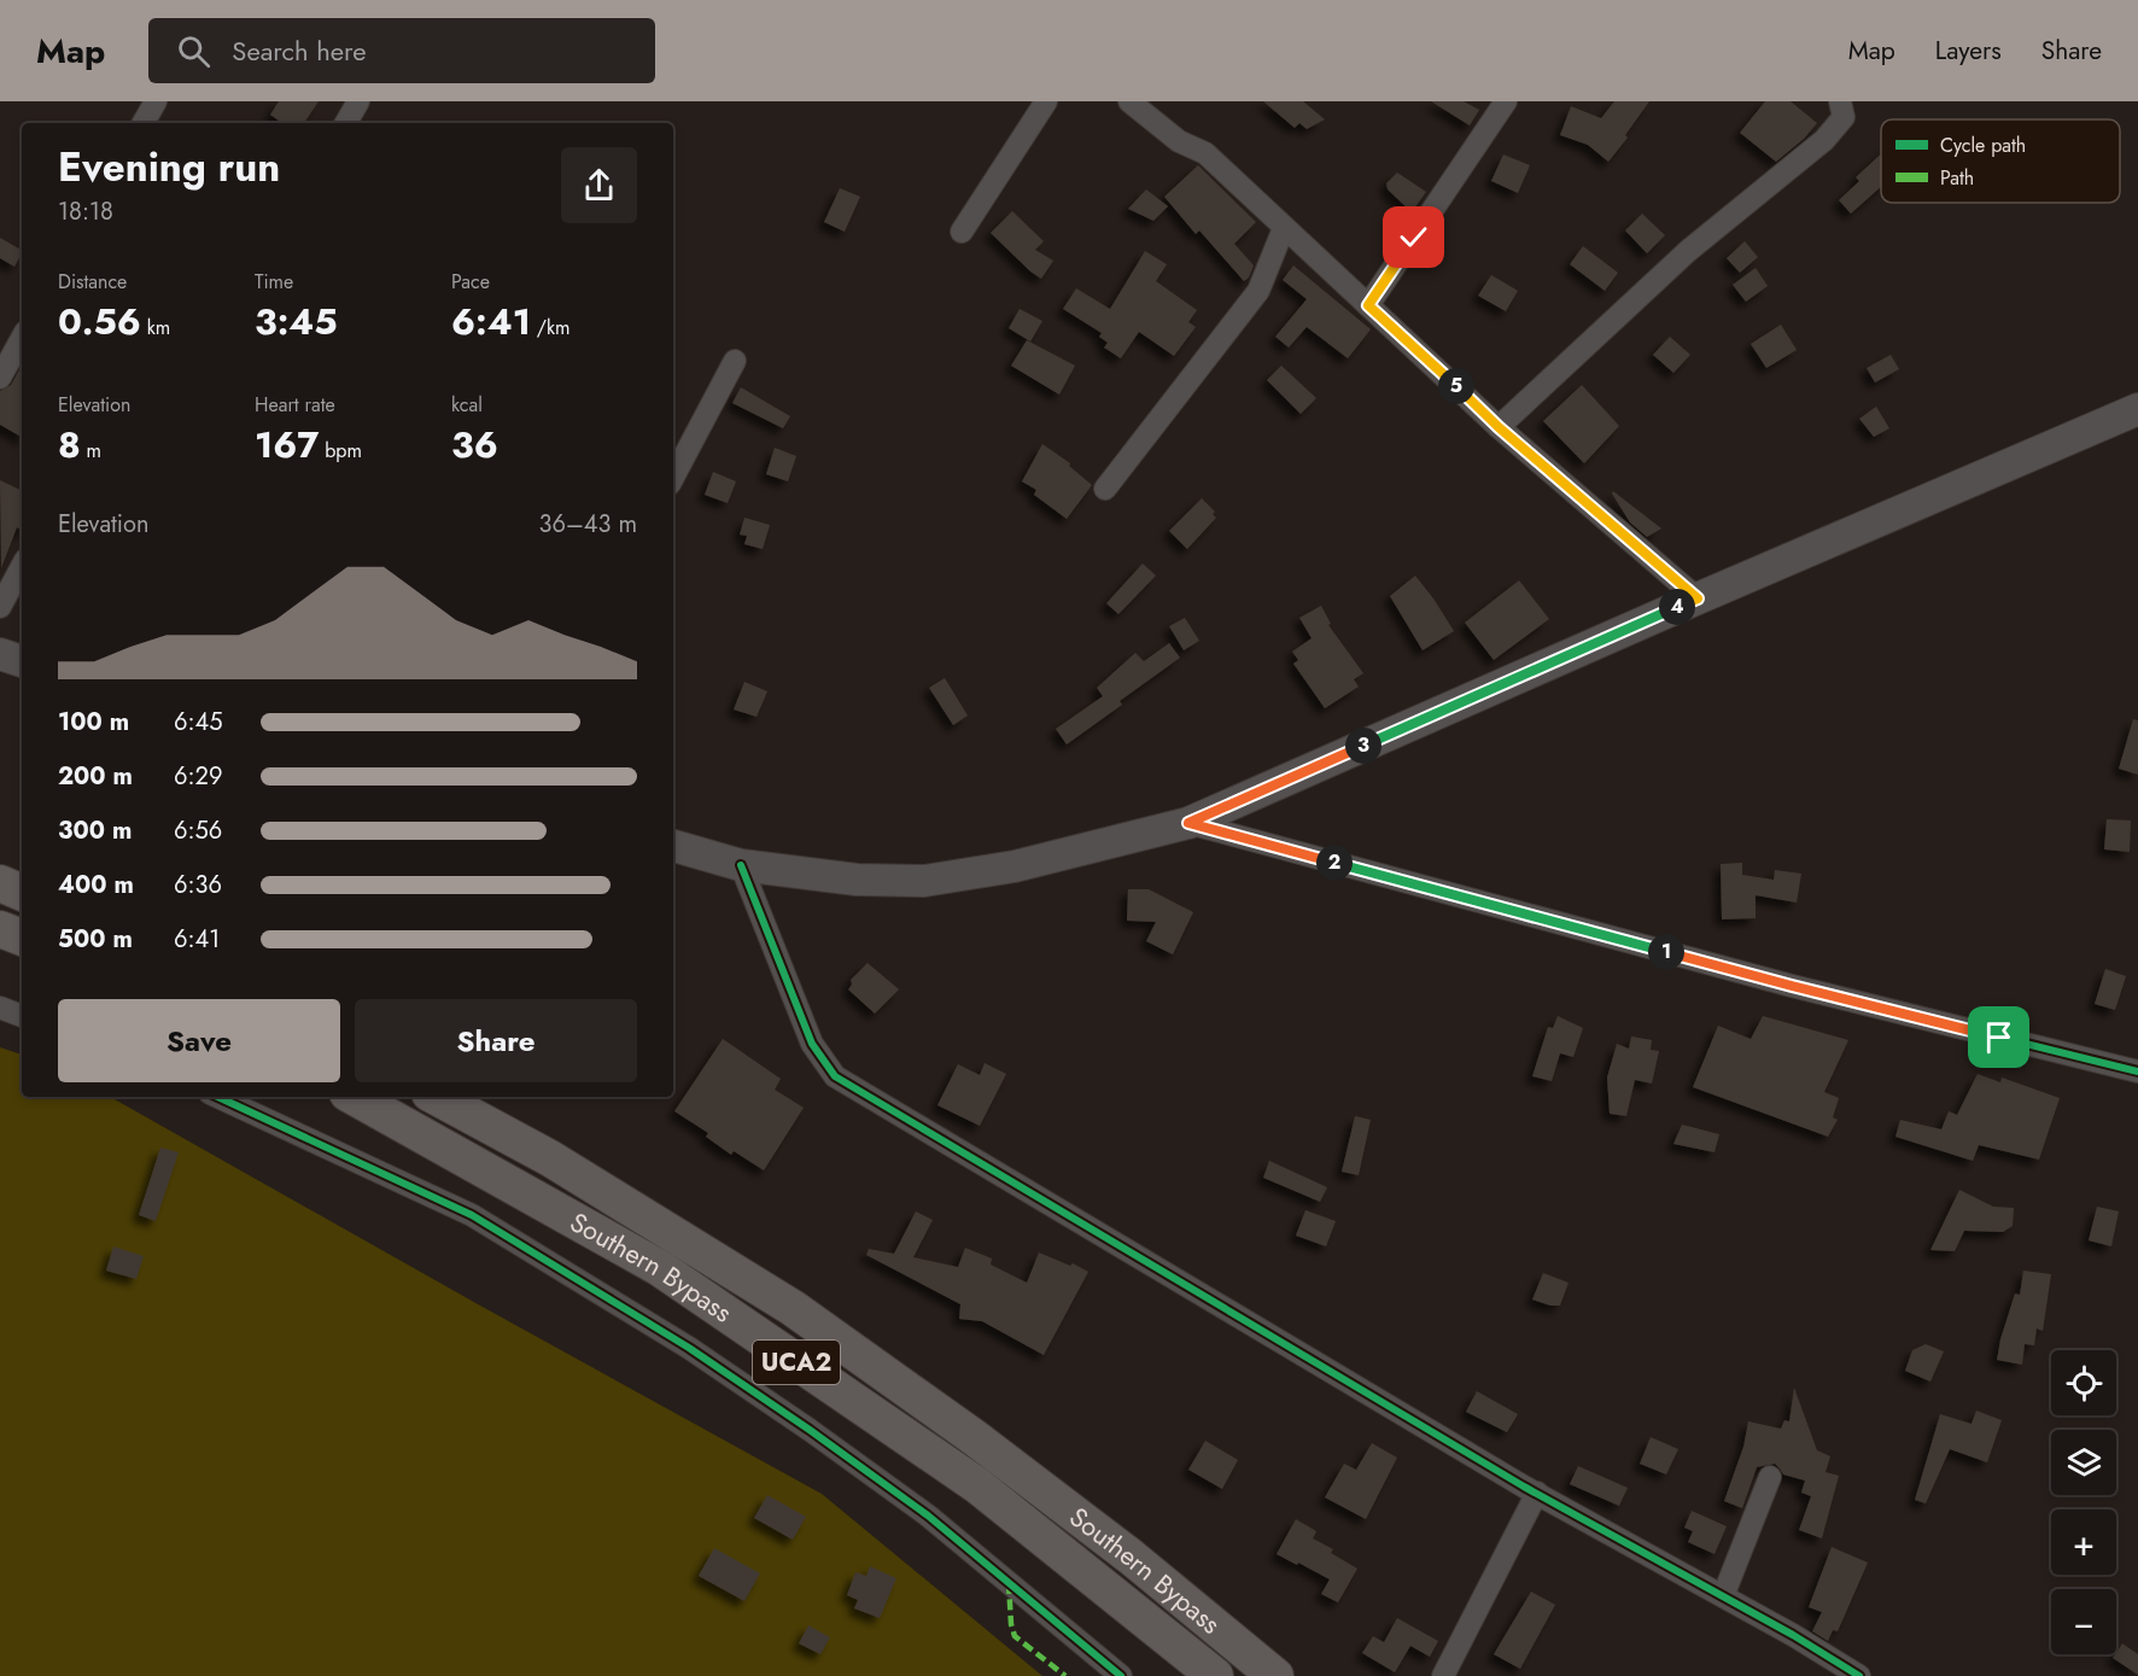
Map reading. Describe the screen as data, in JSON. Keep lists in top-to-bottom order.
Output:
{
  "streets": {
    "highway": ["Southern Bypass", "UCA2"]
  },
  "legend": ["Cycle path", "Path"],
  "page": {
    "header": "Map",
    "search": "Search here",
    "nav": ["Map", "Layers", "Share"],
    "heading": ["Evening run", "18:18"],
    "stats": [
      ["Distance", "0.56 km"],
      ["Time", "3:45"],
      ["Pace", "6:41 /km"],
      ["Elevation", "8 m"],
      ["Heart rate", "167 bpm"],
      ["kcal", "36"]
    ],
    "pins": [
      "5",
      "4",
      "3",
      "2",
      "1"
    ],
    "chart": ["Elevation", "36–43 m"],
    "list": [
      {
        "name": "100 m",
        "note": "6:45"
      },
      {
        "name": "200 m",
        "note": "6:29"
      },
      {
        "name": "300 m",
        "note": "6:56"
      },
      {
        "name": "400 m",
        "note": "6:36"
      },
      {
        "name": "500 m",
        "note": "6:41"
      }
    ],
    "buttons": ["Save", "Share"],
    "map_buttons": ["+", "−"]
  }
}
